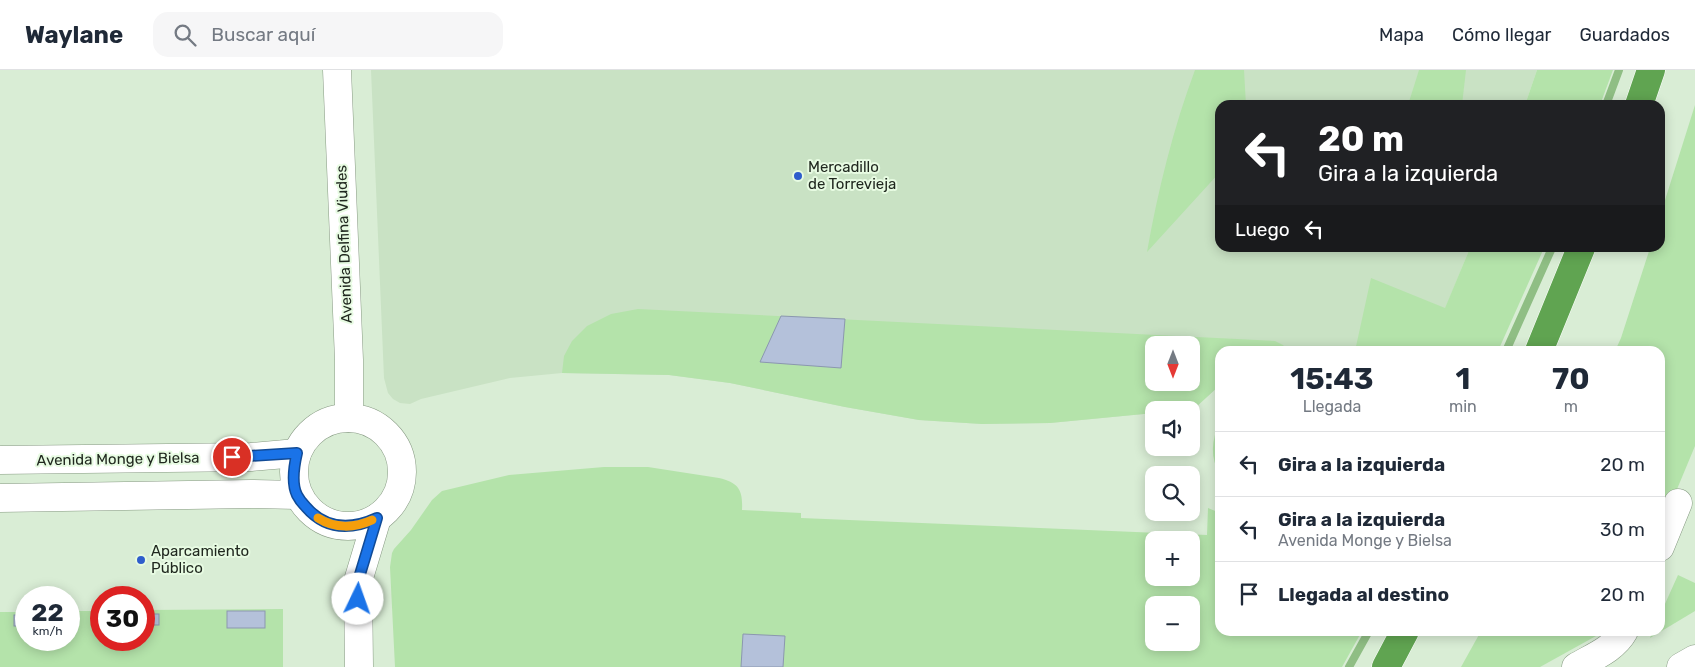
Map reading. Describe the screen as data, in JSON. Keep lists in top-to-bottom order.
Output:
{
  "streets": {
    "street": ["Avenida Delfina Viudes", "Avenida Monge y Bielsa"]
  },
  "crossings": [
    ["Avenida Delfina Viudes", "Avenida Monge y Bielsa"]
  ],
  "places": ["Mercadillo de Torrevieja", "Aparcamiento Público"],
  "north": "bottom",
  "page": {
    "header": "Waylane",
    "search": "Buscar aquí",
    "nav": ["Mapa", "Cómo llegar", "Guardados"],
    "turn": ["20 m", "Gira a la izquierda"],
    "then": "Luego",
    "map_buttons": ["+", "−"],
    "eta": [
      "15:43",
      "Llegada",
      "1",
      "min",
      "70",
      "m"
    ],
    "list": [
      {
        "name": "Gira a la izquierda",
        "value": "20 m"
      },
      {
        "name": "Gira a la izquierda",
        "note": "Avenida Monge y Bielsa",
        "value": "30 m"
      },
      {
        "name": "Llegada al destino",
        "value": "20 m"
      }
    ],
    "speed": "22 km/h",
    "limit": "30"
  }
}
